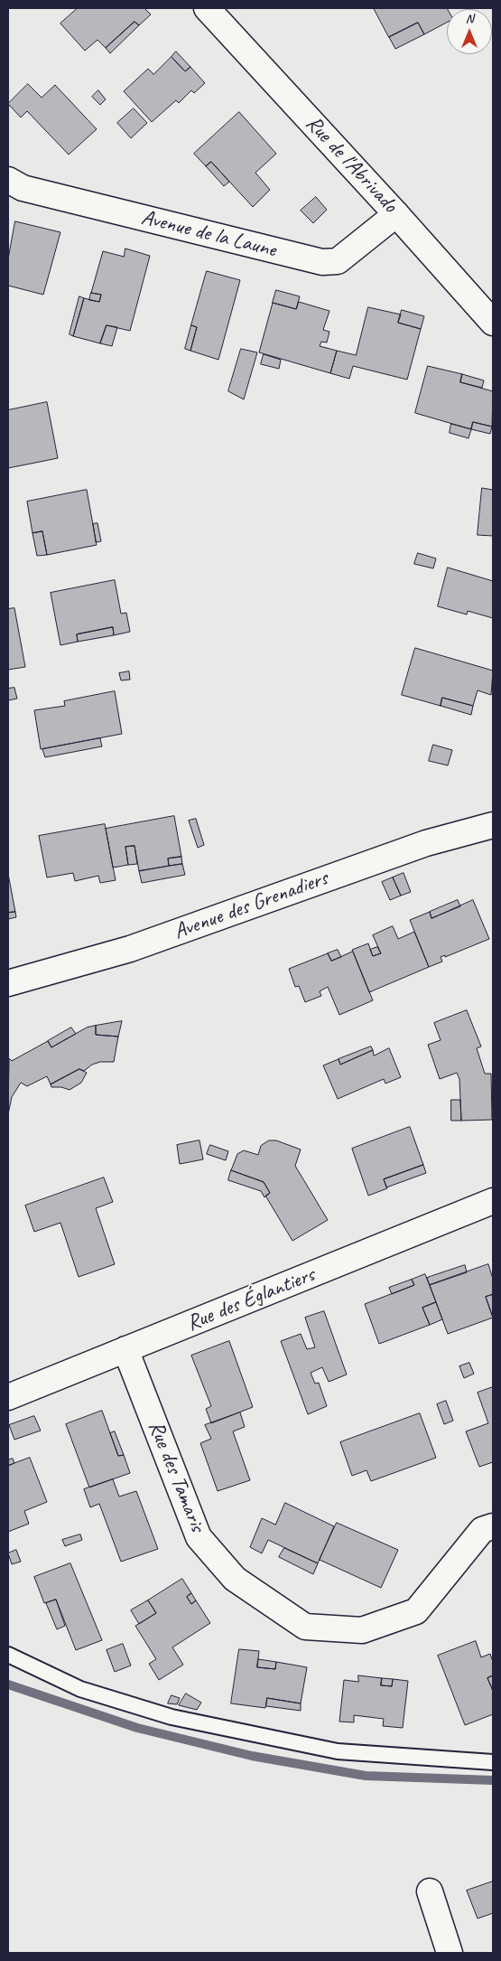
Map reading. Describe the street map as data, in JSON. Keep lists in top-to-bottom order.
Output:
{
  "streets": {
    "street": [
      "Rue de l'Abrivado",
      "Avenue de la Laune",
      "Avenue des Grenadiers",
      "Rue des Églantiers",
      "Rue des Tamaris"
    ]
  },
  "crossings": [
    ["Rue de l'Abrivado", "Avenue de la Laune"],
    ["Rue des Églantiers", "Rue des Tamaris"]
  ],
  "north": "top"
}
